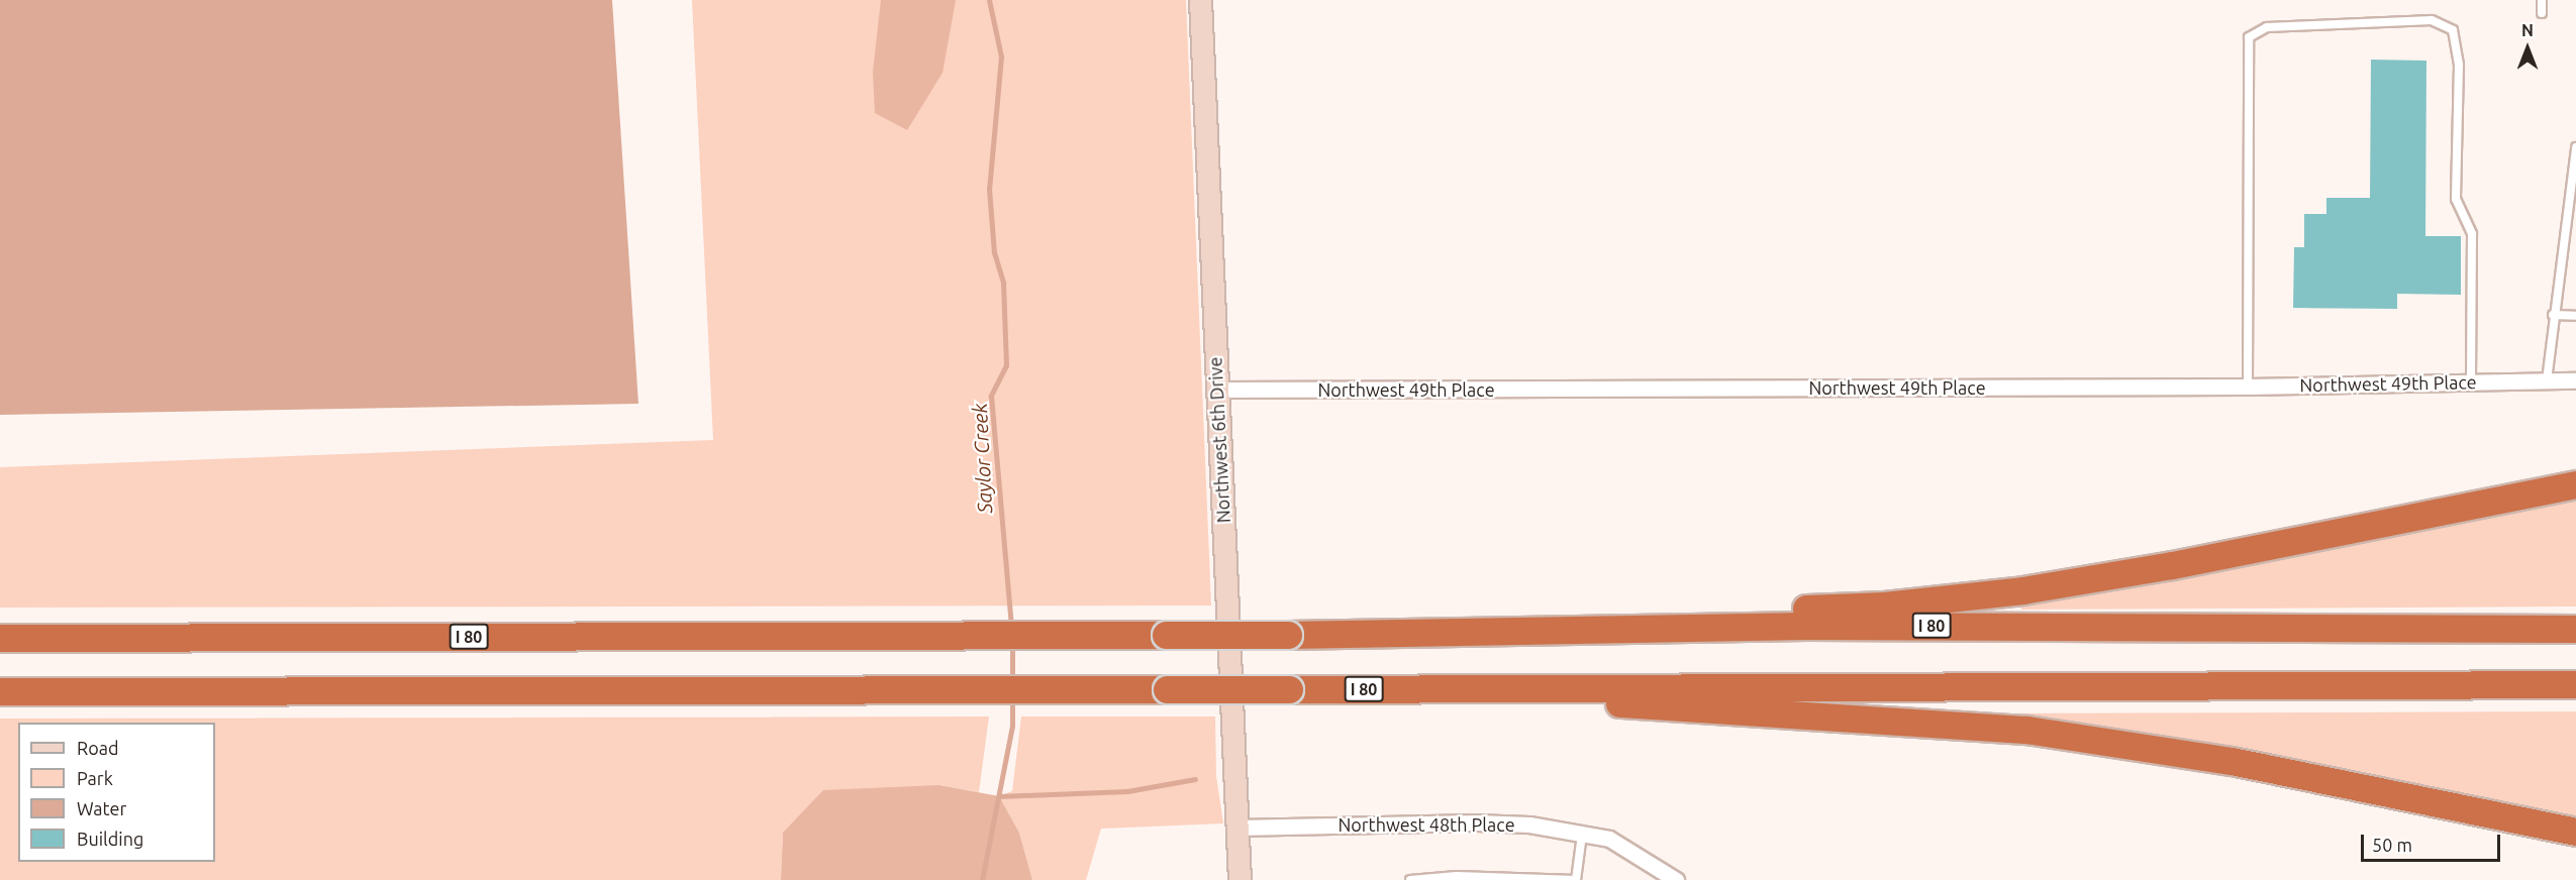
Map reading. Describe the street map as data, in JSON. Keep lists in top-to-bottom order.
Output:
{
  "streets": {
    "highway": ["I 80"],
    "main road": ["Northwest 6th Drive"],
    "street": ["Northwest 49th Place", "Northwest 48th Place"]
  },
  "crossings": [
    ["Northwest 49th Place", "Northwest 6th Drive"],
    ["Northwest 6th Drive", "Northwest 48th Place"]
  ],
  "water": ["Saylor Creek"],
  "legend": [
    "Road",
    "Park",
    "Water",
    "Building"
  ],
  "scale_bar": "50 m",
  "north": "top"
}
